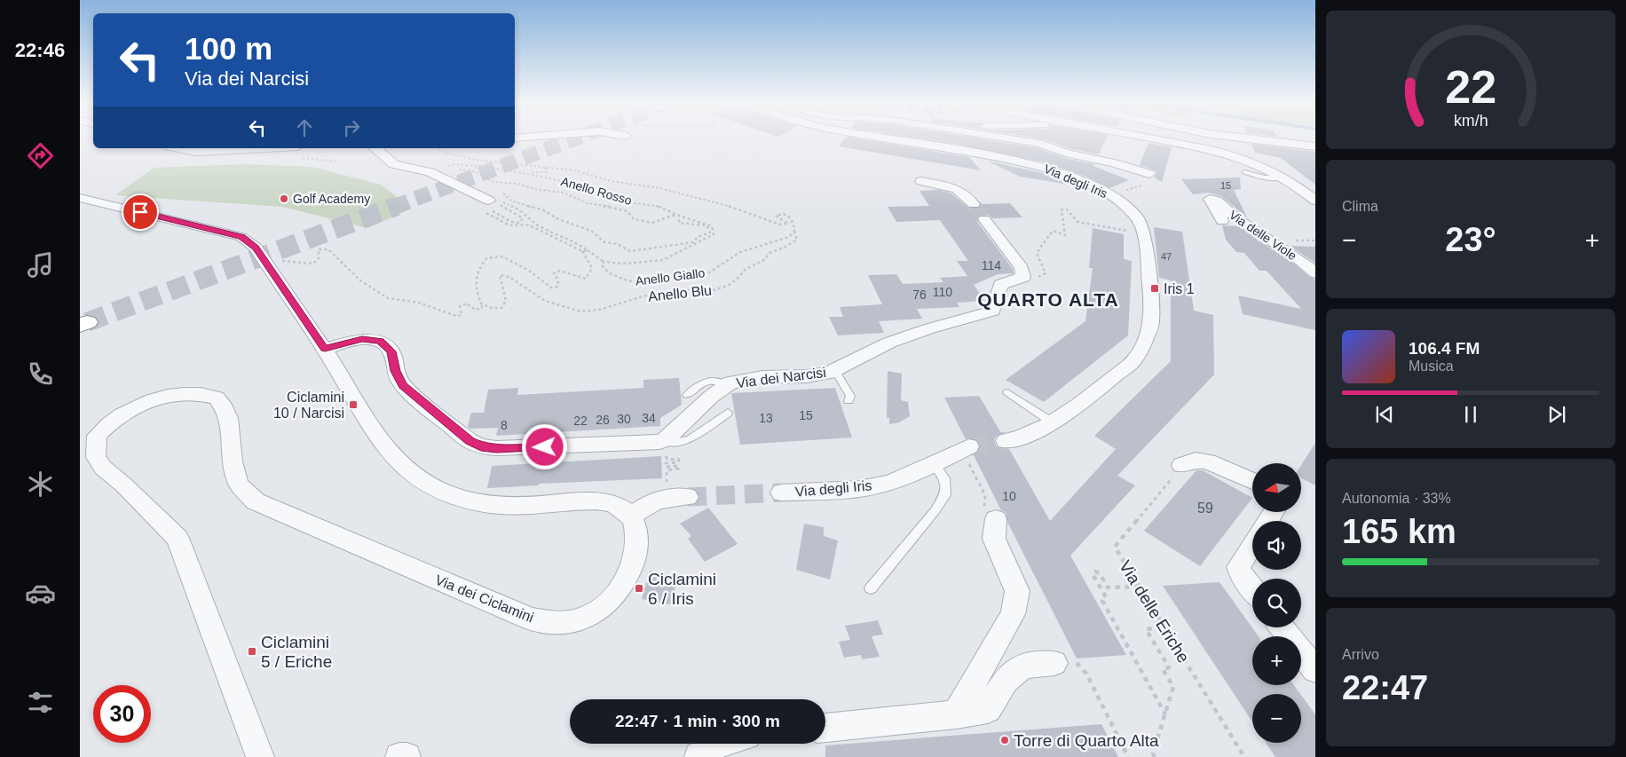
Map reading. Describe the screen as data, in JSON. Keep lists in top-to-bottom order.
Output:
{
  "streets": {
    "street": [
      "Via degli Iris",
      "Via delle Viole",
      "Via dei Narcisi",
      "Via dei Ciclamini"
    ],
    "path": [
      "Anello Rosso",
      "Anello Giallo",
      "Anello Blu",
      "Via delle Eriche"
    ]
  },
  "crossings": [
    ["Anello Rosso", "Anello Giallo"],
    ["Anello Giallo", "Anello Blu"]
  ],
  "districts": ["QUARTO ALTA"],
  "places": {
    "other": ["Golf Academy", "Torre di Quarto Alta"],
    "transit": [
      "Iris 1",
      "Ciclamini 10 / Narcisi",
      "Ciclamini 6 / Iris",
      "Ciclamini 5 / Eriche"
    ]
  },
  "house_numbers": [
    "15",
    "47",
    "114",
    "110",
    "76",
    "15",
    "34",
    "13",
    "30",
    "26",
    "22",
    "8",
    "10",
    "59"
  ],
  "north": "left",
  "page": {
    "tabs": "22:46",
    "turn": ["100 m", "Via dei Narcisi"],
    "tile": [
      "Clima",
      ["Autonomia · 33%", "165 km"],
      ["Arrivo", "22:47"]
    ],
    "heat": ["−", "23°", "+"],
    "song": ["106.4 FM", "Musica"],
    "map_buttons": ["+", "−"],
    "limit": "30",
    "trip": "22:47 · 1 min · 300 m",
    "gauge": ["22", "km/h"]
  }
}
